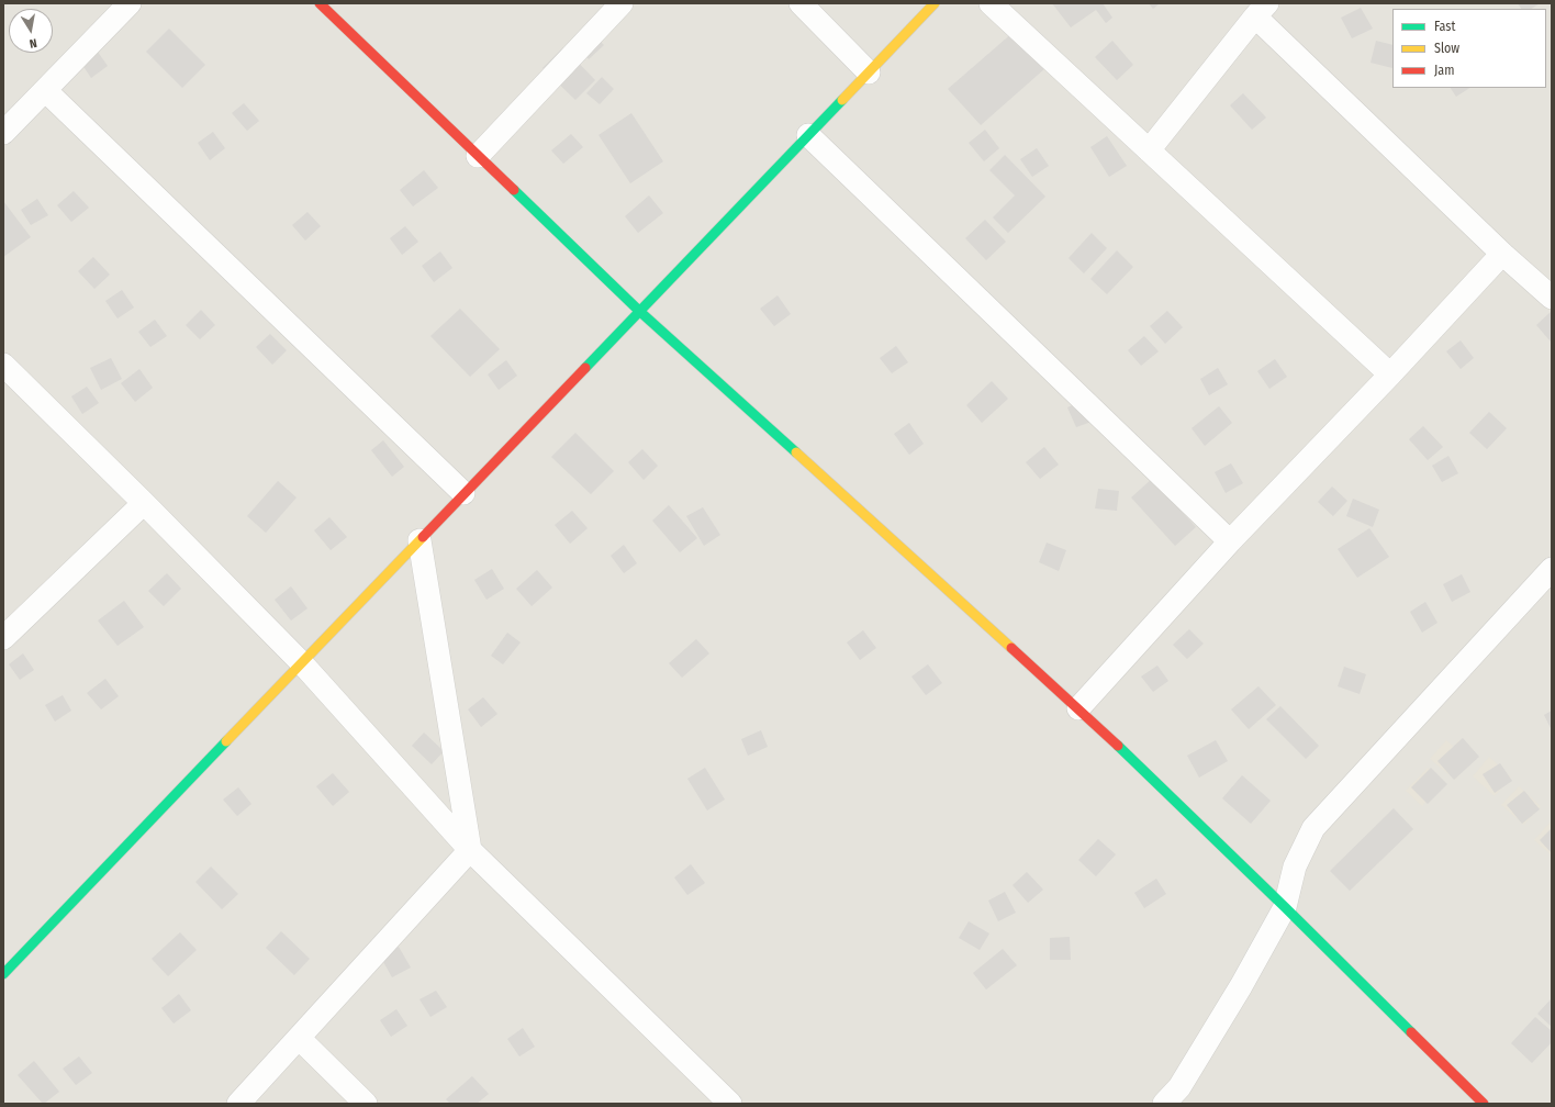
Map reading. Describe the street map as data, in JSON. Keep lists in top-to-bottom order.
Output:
{
  "legend": ["Fast", "Slow", "Jam"],
  "north": "bottom"
}
